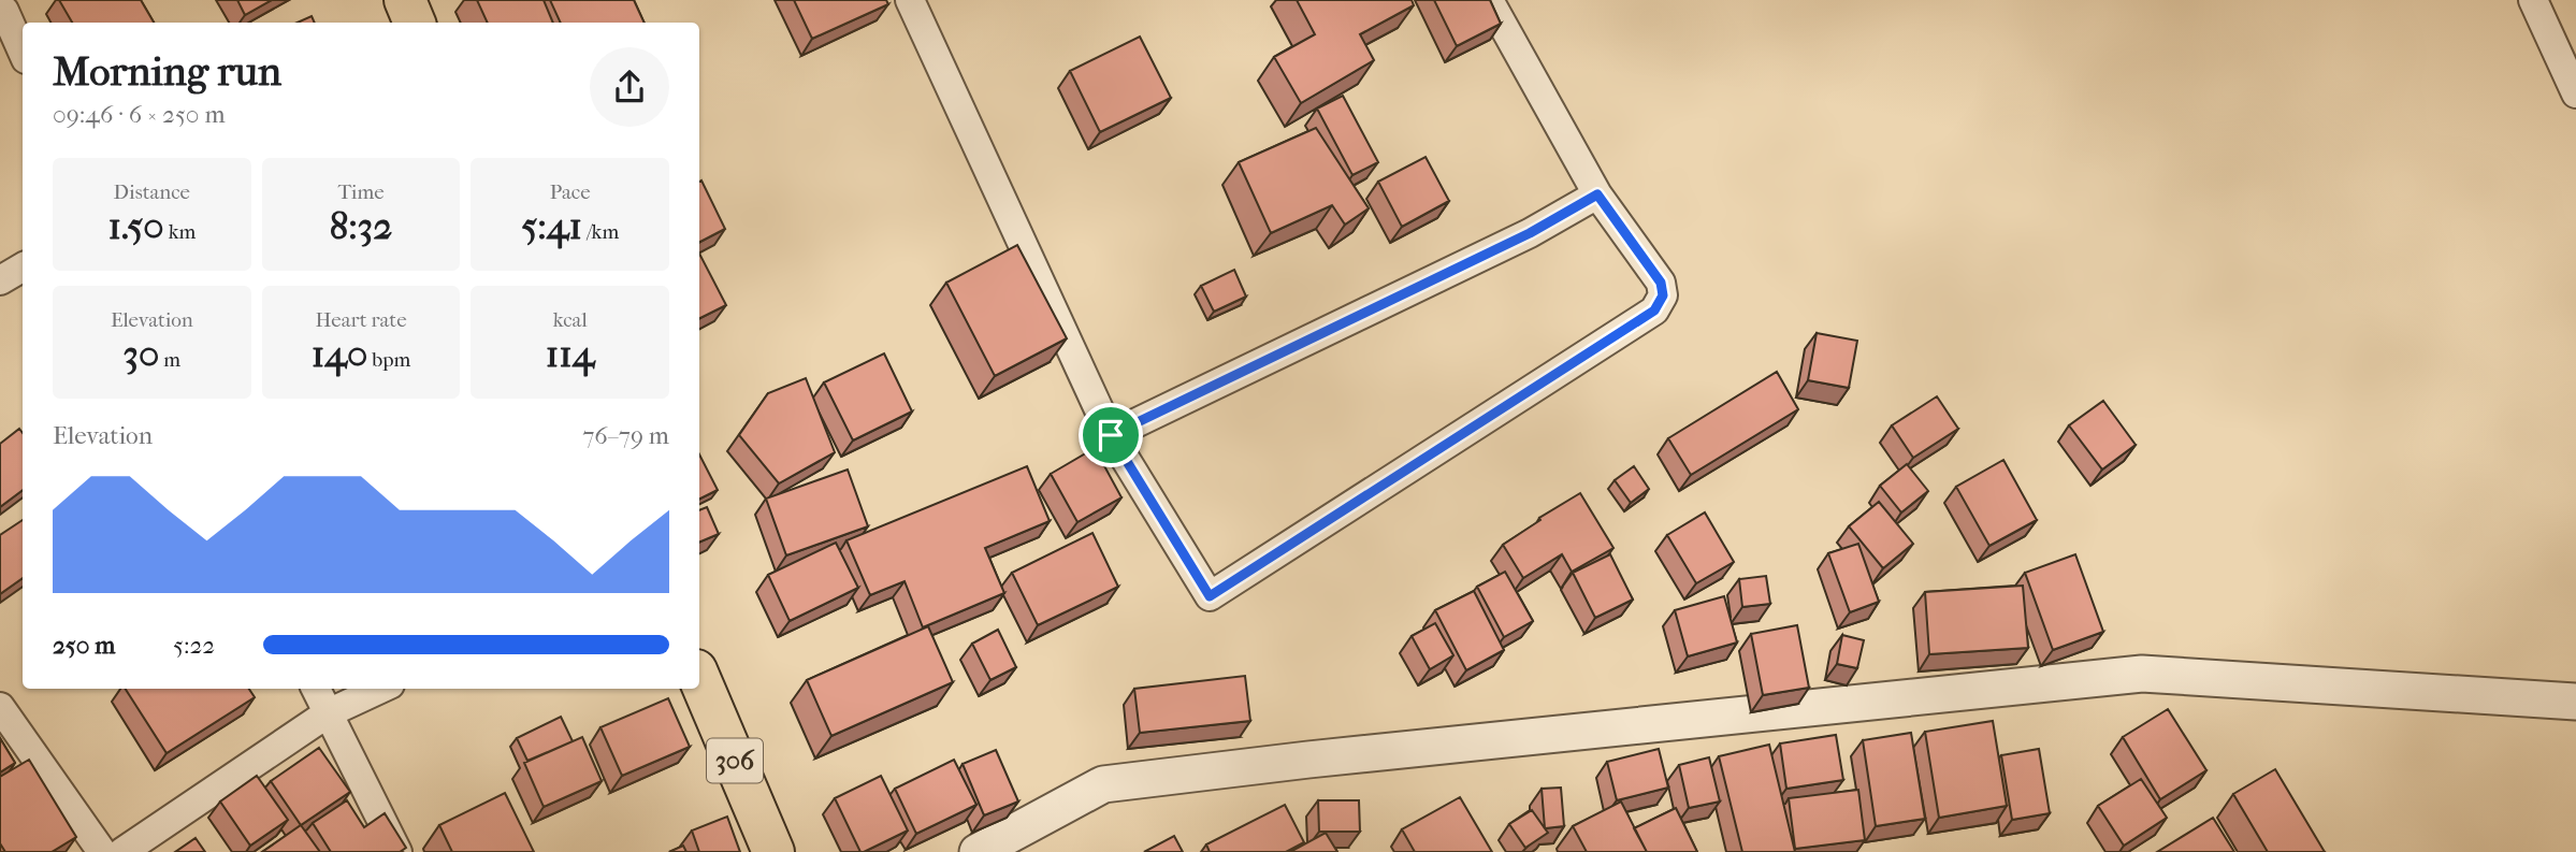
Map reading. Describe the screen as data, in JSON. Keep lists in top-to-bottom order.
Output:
{
  "streets": {
    "main road": ["306"]
  },
  "page": {
    "heading": ["Morning run", "09:46 · 6 × 250 m"],
    "stats": [
      ["Distance", "1.50 km"],
      ["Time", "8:32"],
      ["Pace", "5:41 /km"],
      ["Elevation", "30 m"],
      ["Heart rate", "140 bpm"],
      ["kcal", "114"]
    ],
    "chart": ["Elevation", "76–79 m"],
    "list": [
      {
        "name": "250 m",
        "note": "5:22"
      }
    ]
  }
}
